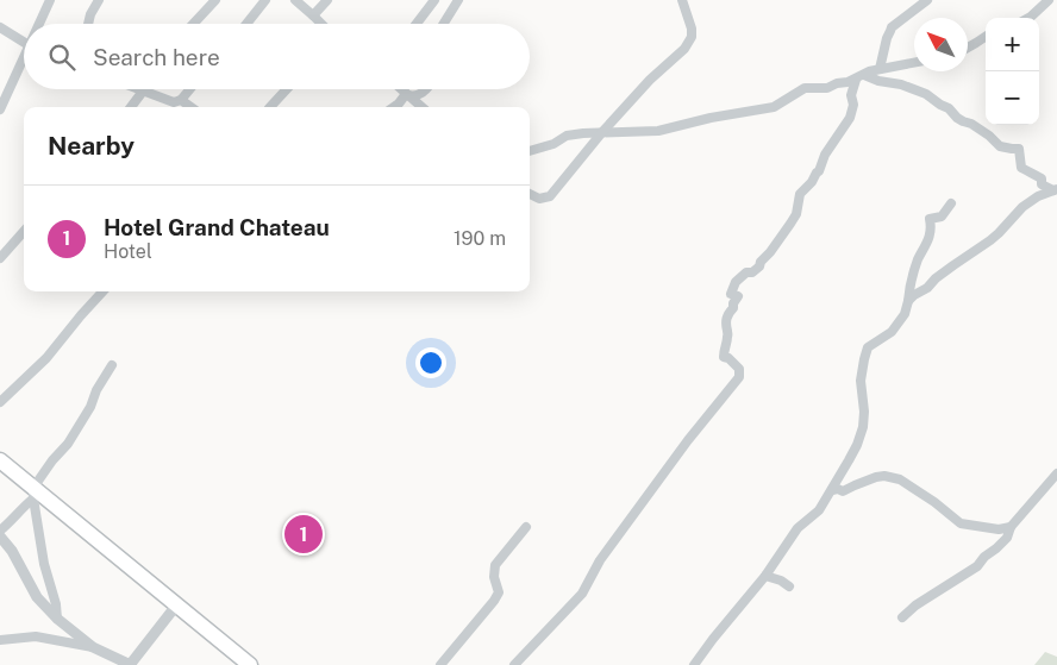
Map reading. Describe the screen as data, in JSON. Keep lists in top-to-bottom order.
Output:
{
  "north": "top left",
  "page": {
    "map_buttons": ["+", "−"],
    "search": "Search here",
    "heading": "Nearby",
    "list": [
      {
        "mark": "1",
        "name": "Hotel Grand Chateau",
        "note": "Hotel",
        "value": "190 m"
      }
    ],
    "pins": "1"
  }
}
